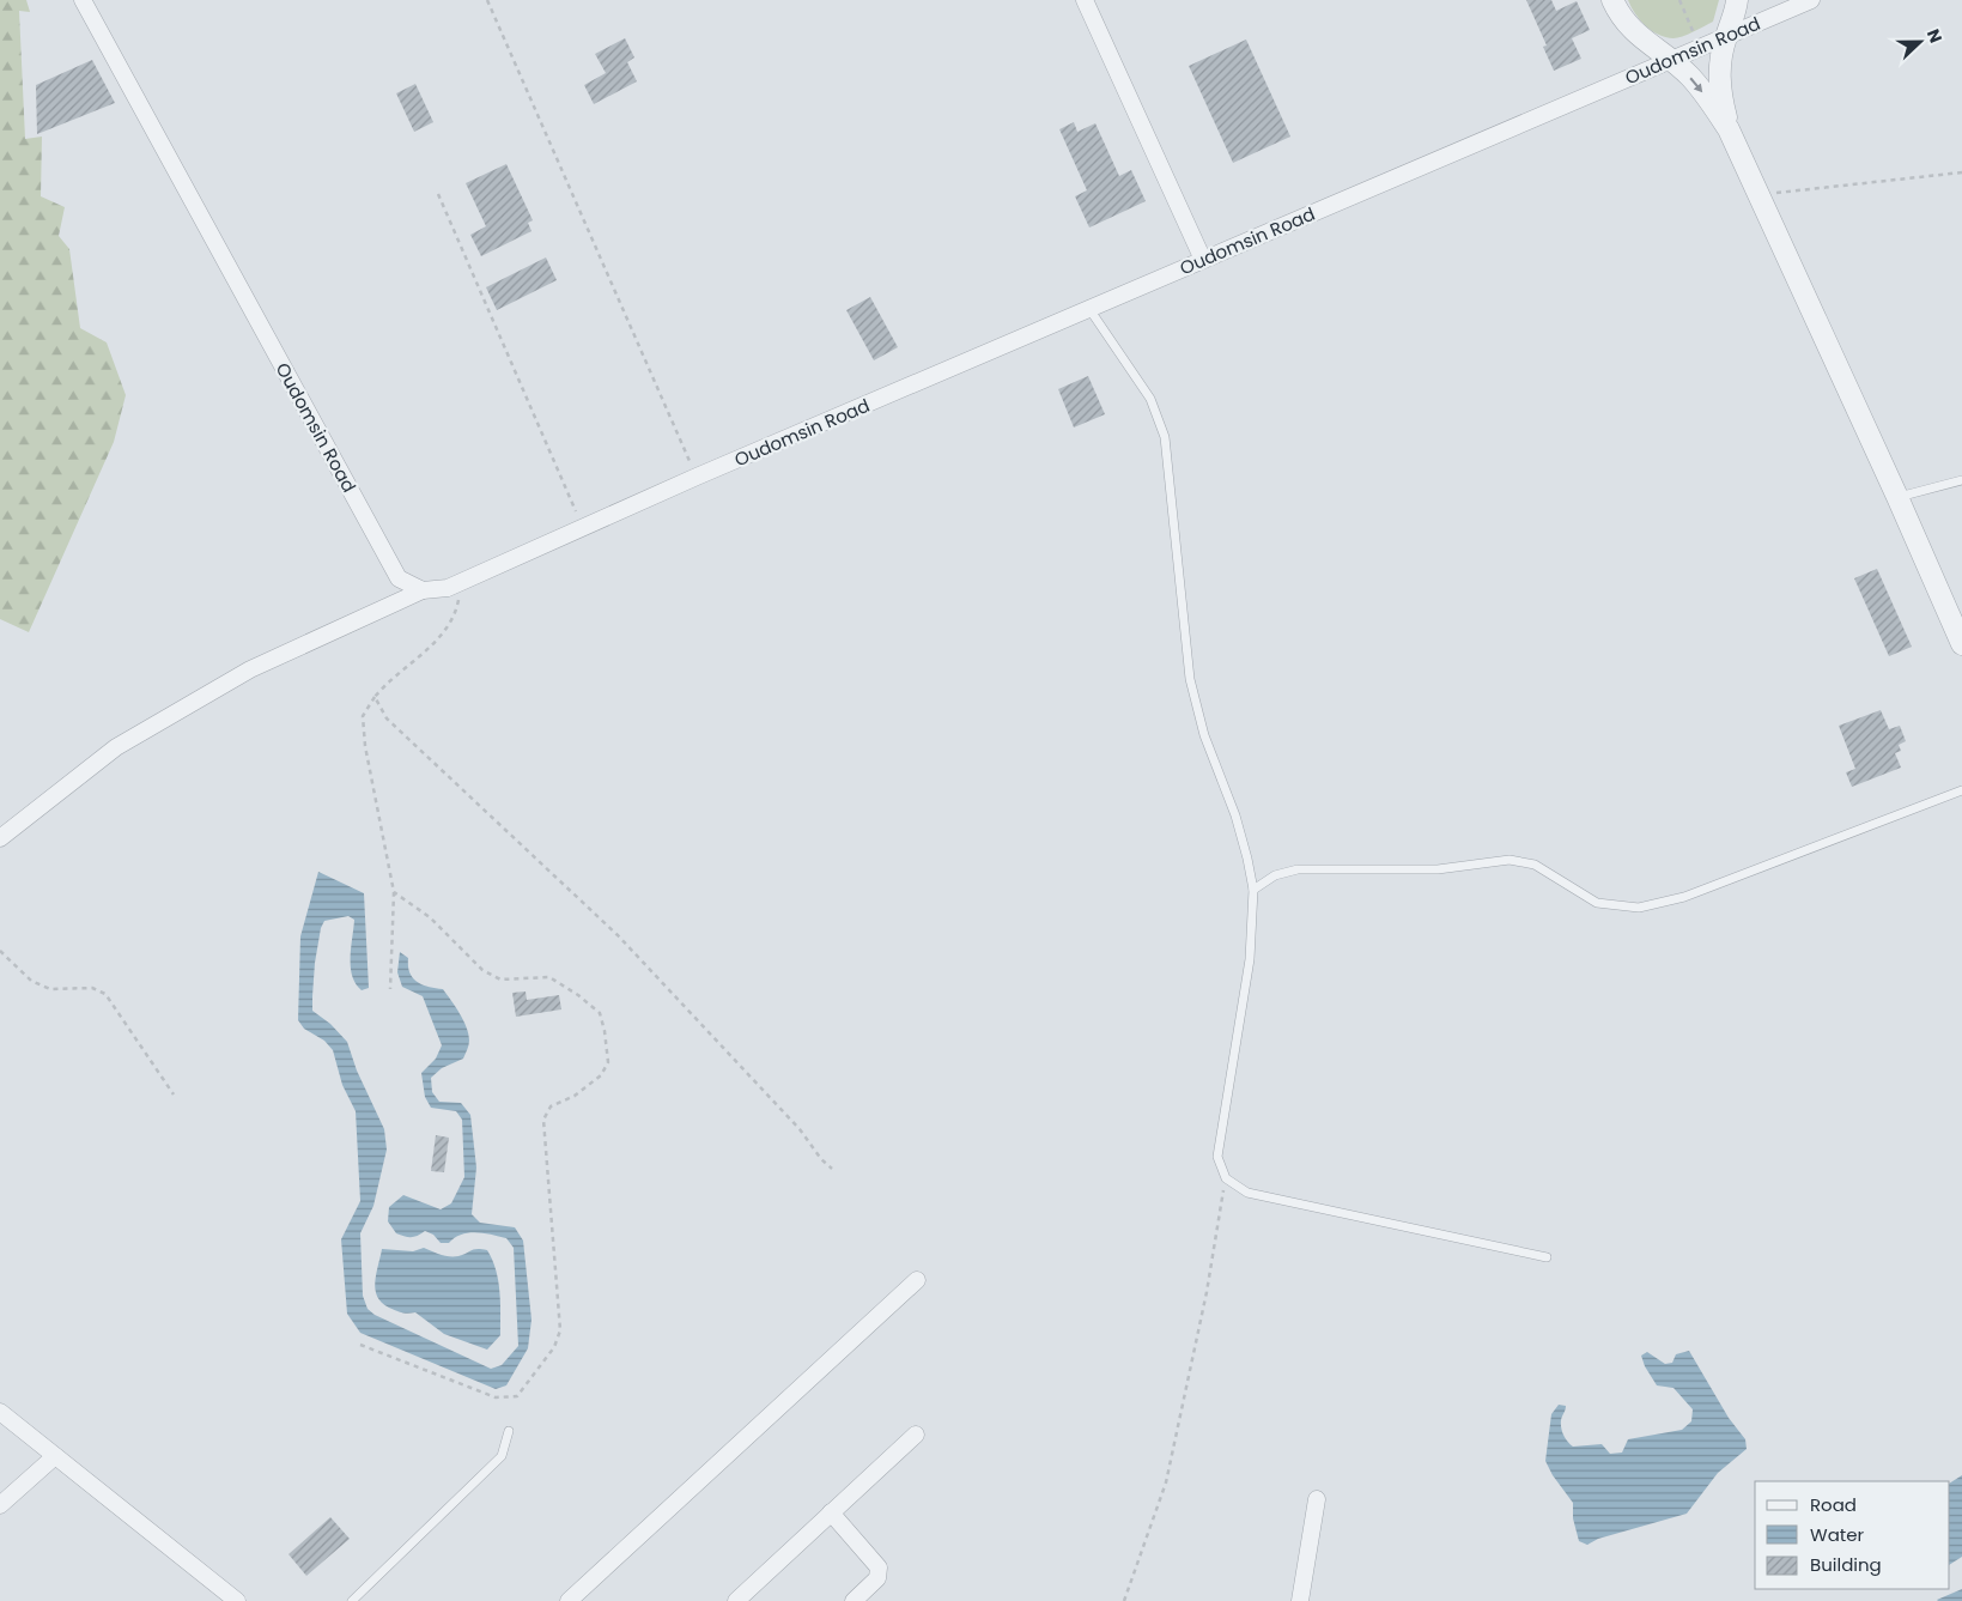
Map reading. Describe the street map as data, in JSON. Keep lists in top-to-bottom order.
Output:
{
  "streets": {
    "street": ["Oudomsin Road"]
  },
  "legend": ["Road", "Water", "Building"],
  "north": "right"
}
